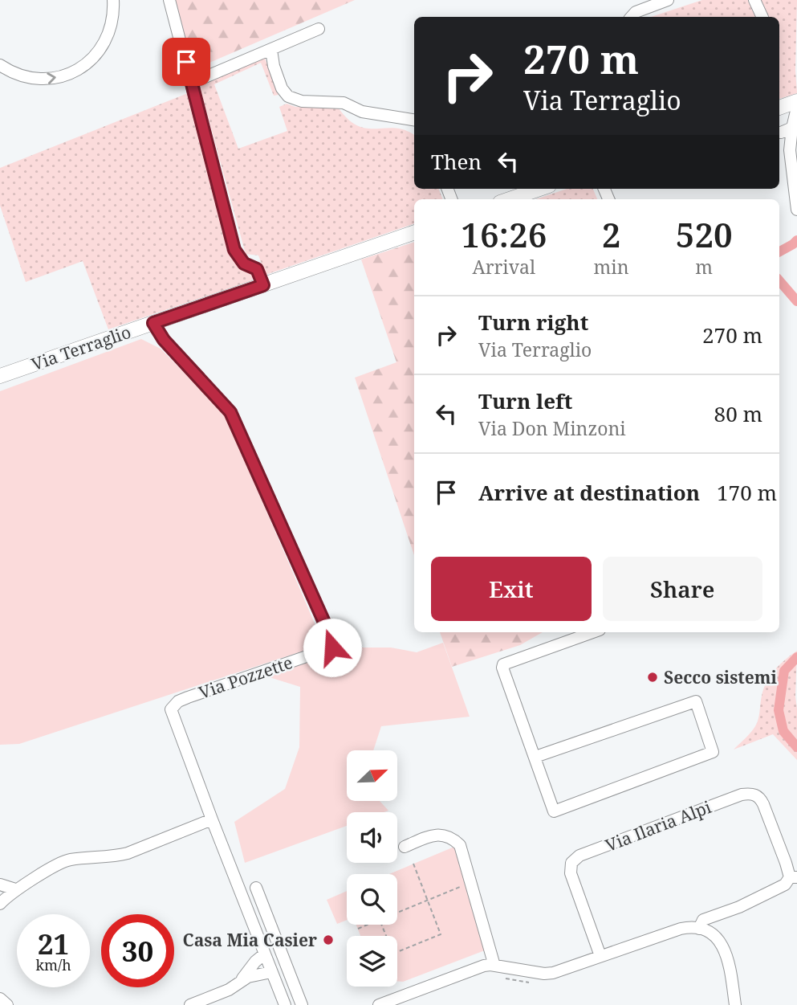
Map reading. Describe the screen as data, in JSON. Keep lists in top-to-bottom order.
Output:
{
  "streets": {
    "main road": ["Via Terraglio"],
    "street": ["Via Pozzette", "Via Ilaria Alpi"]
  },
  "crossings": [
    ["Via Terraglio", "Via Pozzette"]
  ],
  "places": ["Secco sistemi", "Casa Mia Casier"],
  "north": "top right",
  "page": {
    "turn": ["270 m", "Via Terraglio"],
    "then": "Then",
    "eta": [
      "16:26",
      "Arrival",
      "2",
      "min",
      "520",
      "m"
    ],
    "list": [
      {
        "name": "Turn right",
        "note": "Via Terraglio",
        "value": "270 m"
      },
      {
        "name": "Turn left",
        "note": "Via Don Minzoni",
        "value": "80 m"
      },
      {
        "name": "Arrive at destination",
        "value": "170 m"
      }
    ],
    "buttons": ["Exit", "Share"],
    "speed": "21 km/h",
    "limit": "30"
  }
}
